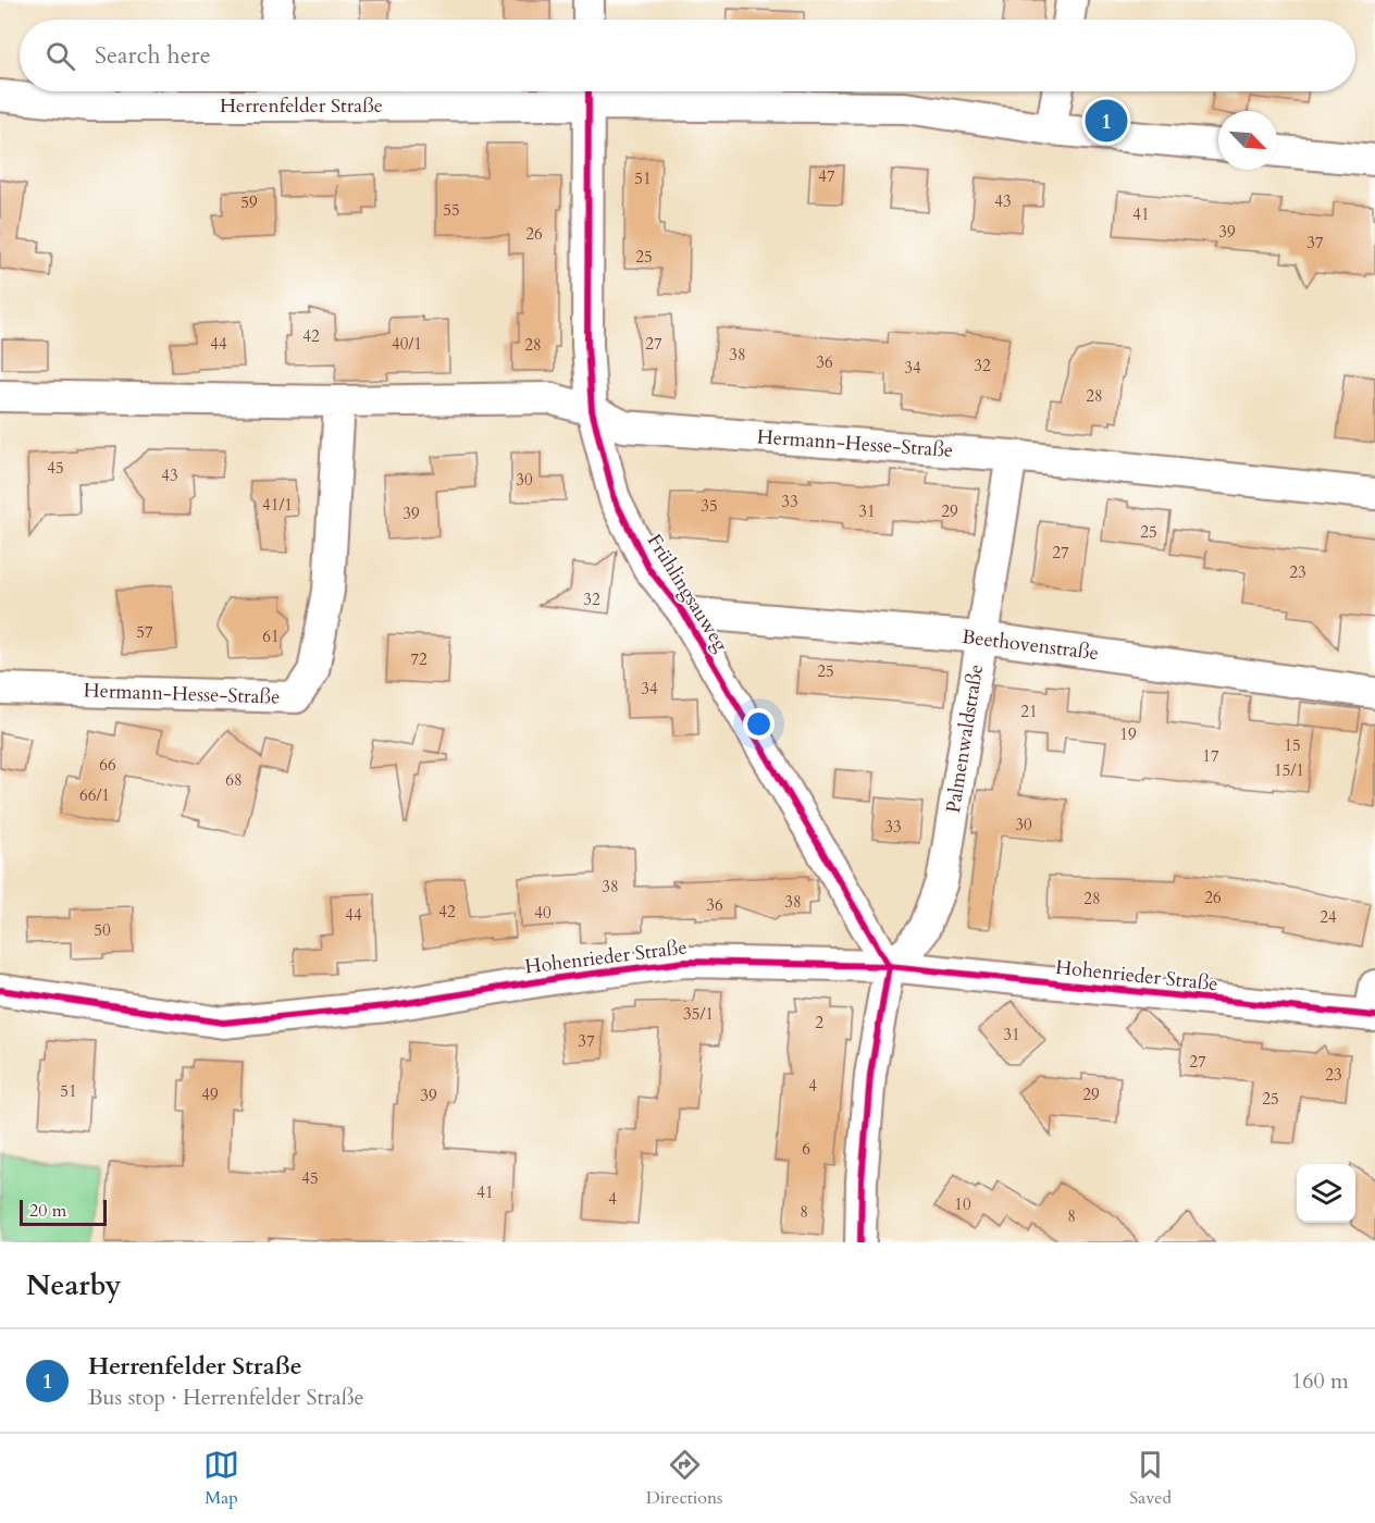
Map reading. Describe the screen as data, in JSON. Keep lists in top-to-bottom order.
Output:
{
  "streets": {
    "street": [
      "Herrenfelder Straße",
      "Hermann-Hesse-Straße",
      "Frühlingsauweg",
      "Beethovenstraße",
      "Palmenwaldstraße",
      "Hohenrieder Straße"
    ]
  },
  "crossings": [
    ["Herrenfelder Straße", "Frühlingsauweg"],
    ["Hermann-Hesse-Straße", "Frühlingsauweg"],
    ["Hermann-Hesse-Straße", "Palmenwaldstraße"],
    ["Frühlingsauweg", "Beethovenstraße"],
    ["Frühlingsauweg", "Palmenwaldstraße"],
    ["Frühlingsauweg", "Hohenrieder Straße"],
    ["Beethovenstraße", "Palmenwaldstraße"],
    ["Palmenwaldstraße", "Hohenrieder Straße"]
  ],
  "house_numbers": [
    "47",
    "51",
    "43",
    "59",
    "55",
    "41",
    "39",
    "26",
    "37",
    "25",
    "42",
    "44",
    "40/1",
    "27",
    "28",
    "38",
    "36",
    "32",
    "34",
    "28",
    "45",
    "43",
    "30",
    "33",
    "41/1",
    "35",
    "31",
    "29",
    "39",
    "25",
    "27",
    "23",
    "32",
    "57",
    "61",
    "72",
    "25",
    "34",
    "21",
    "19",
    "15",
    "17",
    "66",
    "15/1",
    "68",
    "66/1",
    "30",
    "33",
    "38",
    "26",
    "28",
    "38",
    "36",
    "42",
    "40",
    "44",
    "24",
    "50",
    "35/1",
    "2",
    "31",
    "37",
    "27",
    "23",
    "4",
    "51",
    "49",
    "29",
    "39",
    "25",
    "6",
    "45",
    "41",
    "4",
    "10",
    "8",
    "8"
  ],
  "scale_bar": "20 m",
  "north": "bottom right",
  "page": {
    "search": "Search here",
    "pins": "1",
    "scale": "20 m",
    "heading": "Nearby",
    "list": [
      {
        "mark": "1",
        "name": "Herrenfelder Straße",
        "note": "Bus stop · Herrenfelder Straße",
        "value": "160 m"
      }
    ],
    "nav": ["Map", "Directions", "Saved"]
  }
}
